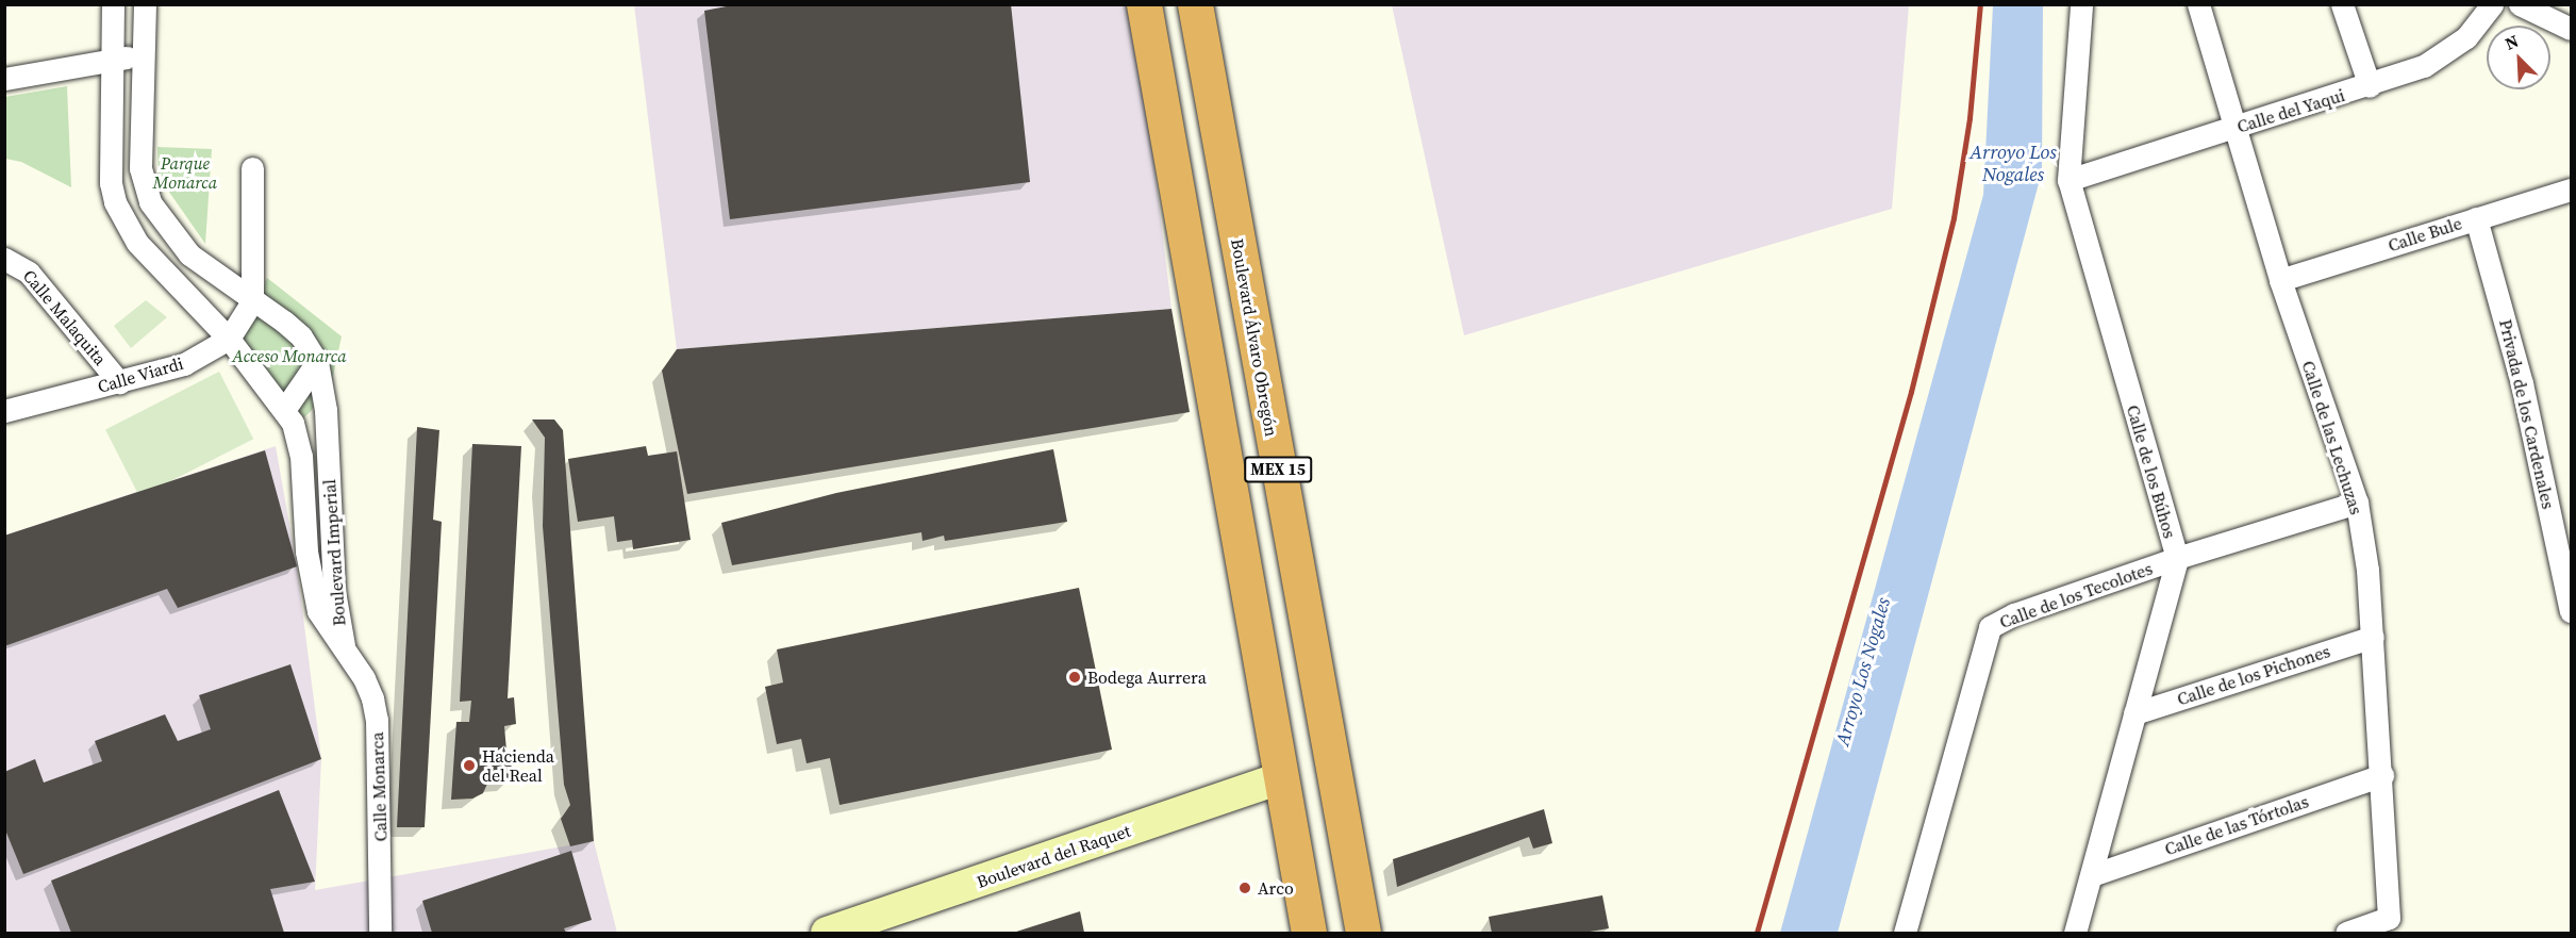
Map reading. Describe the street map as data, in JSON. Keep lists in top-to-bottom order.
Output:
{
  "streets": {
    "highway": ["Boulevard Álvaro Obregón", "MEX 15"],
    "street": [
      "Calle del Yaqui",
      "Calle Bule",
      "Calle Malaquita",
      "Calle Viardi",
      "Privada de los Cardenales",
      "Calle de las Lechuzas",
      "Calle de los Búhos",
      "Boulevard Imperial",
      "Calle de los Tecolotes",
      "Calle de los Pichones",
      "Calle Monarca",
      "Calle de las Tórtolas",
      "Boulevard del Raquet"
    ]
  },
  "crossings": [
    ["Calle del Yaqui", "Calle de las Lechuzas"],
    ["Calle del Yaqui", "Calle de los Búhos"],
    ["Calle Bule", "Privada de los Cardenales"],
    ["Calle Bule", "Calle de las Lechuzas"],
    ["Calle Malaquita", "Calle Viardi"],
    ["Calle Viardi", "Boulevard Imperial"],
    ["Calle de las Lechuzas", "Calle de los Tecolotes"],
    ["Calle de las Lechuzas", "Calle de los Pichones"],
    ["Calle de las Lechuzas", "Calle de las Tórtolas"],
    ["MEX 15", "Boulevard del Raquet"],
    ["Calle de los Búhos", "Calle de los Tecolotes"],
    ["Calle de los Búhos", "Calle de los Pichones"],
    ["Calle de los Búhos", "Calle de las Tórtolas"],
    ["Boulevard Imperial", "Calle Monarca"]
  ],
  "water": ["Arroyo Los Nogales"],
  "parks": ["Parque Monarca", "Acceso Monarca"],
  "places": ["Bodega Aurrera", "Hacienda del Real", "Arco"],
  "north": "top left"
}
